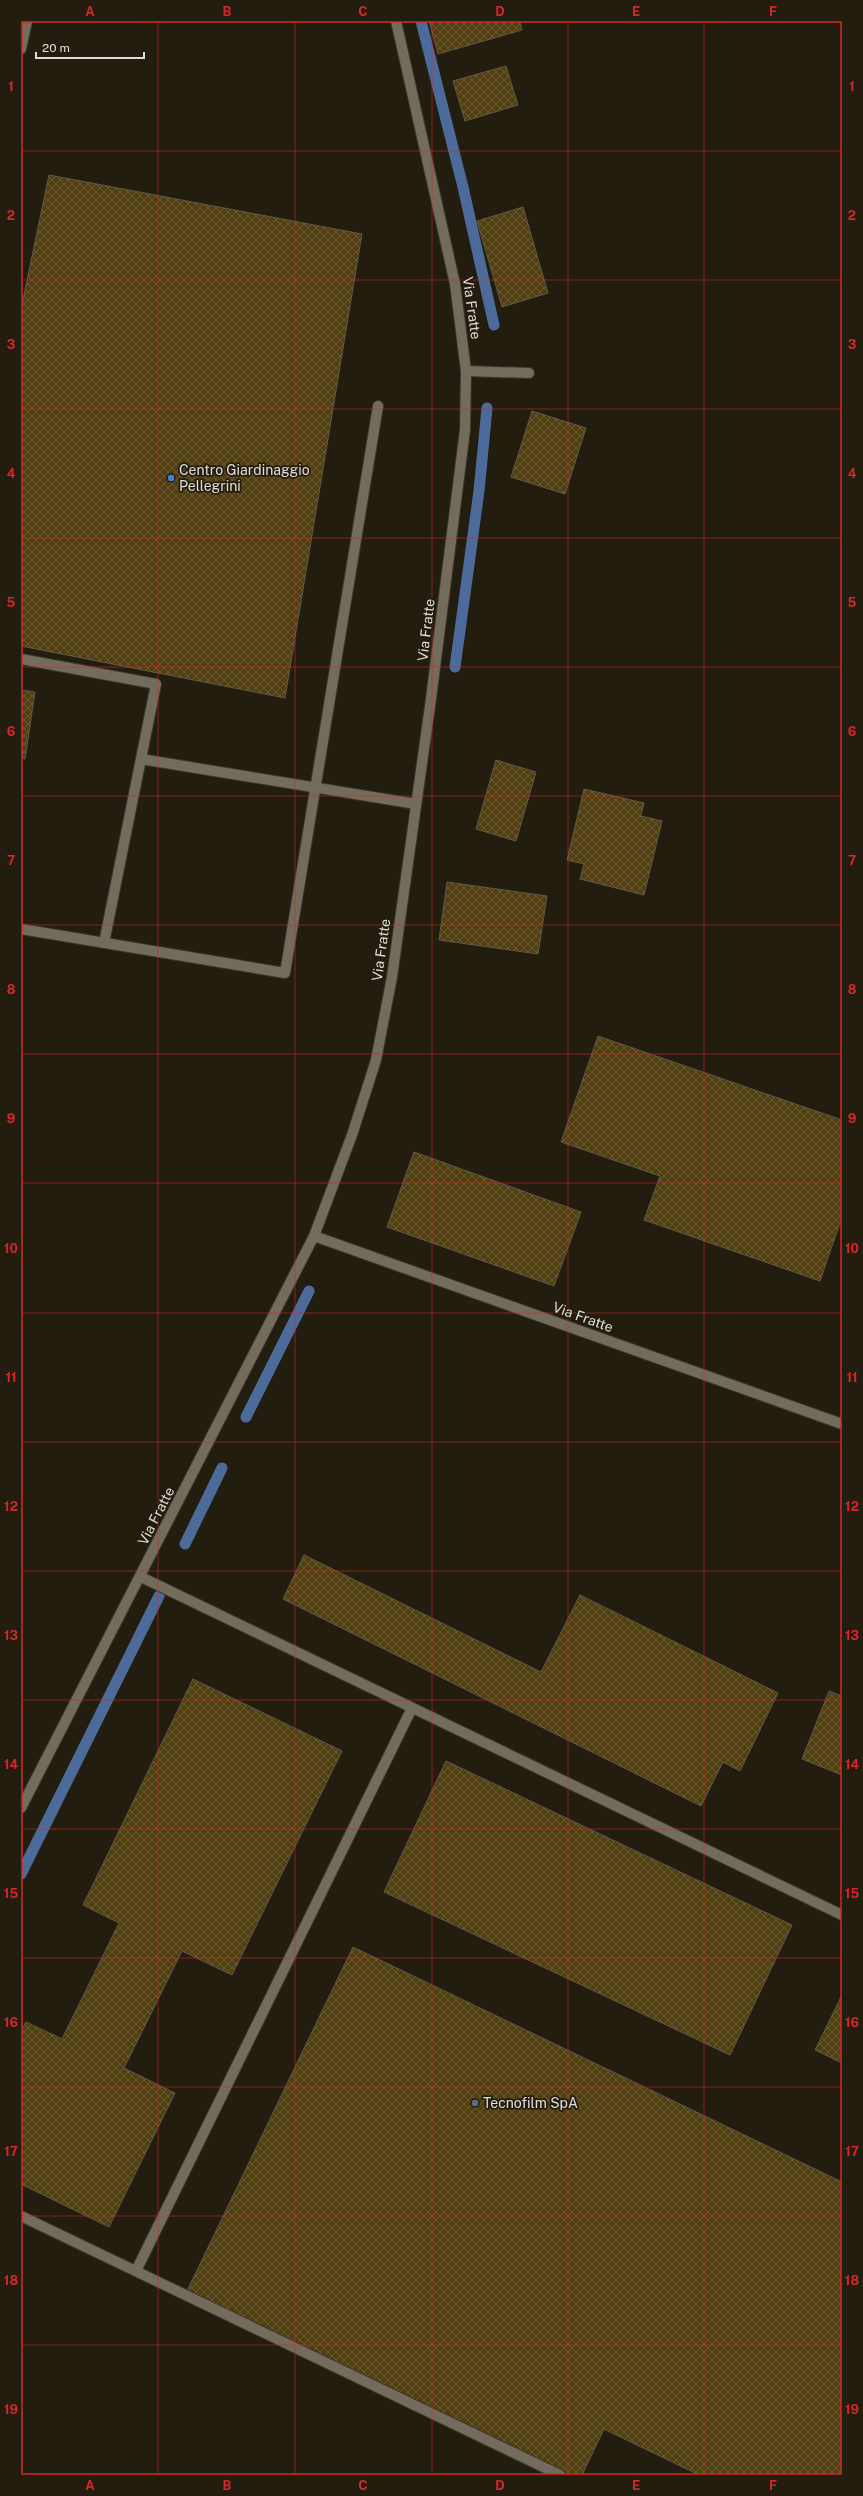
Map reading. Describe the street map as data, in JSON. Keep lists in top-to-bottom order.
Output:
{
  "streets": {
    "street": ["Via Fratte"]
  },
  "places": ["Centro Giardinaggio Pellegrini", "Tecnofilm SpA"],
  "scale_bar": "20 m",
  "grid": {
    "columns": [
      "A",
      "B",
      "C",
      "D",
      "E",
      "F"
    ],
    "rows": [
      "1",
      "2",
      "3",
      "4",
      "5",
      "6",
      "7",
      "8",
      "9",
      "10",
      "11",
      "12",
      "13",
      "14",
      "15",
      "16",
      "17",
      "18",
      "19"
    ]
  }
}
